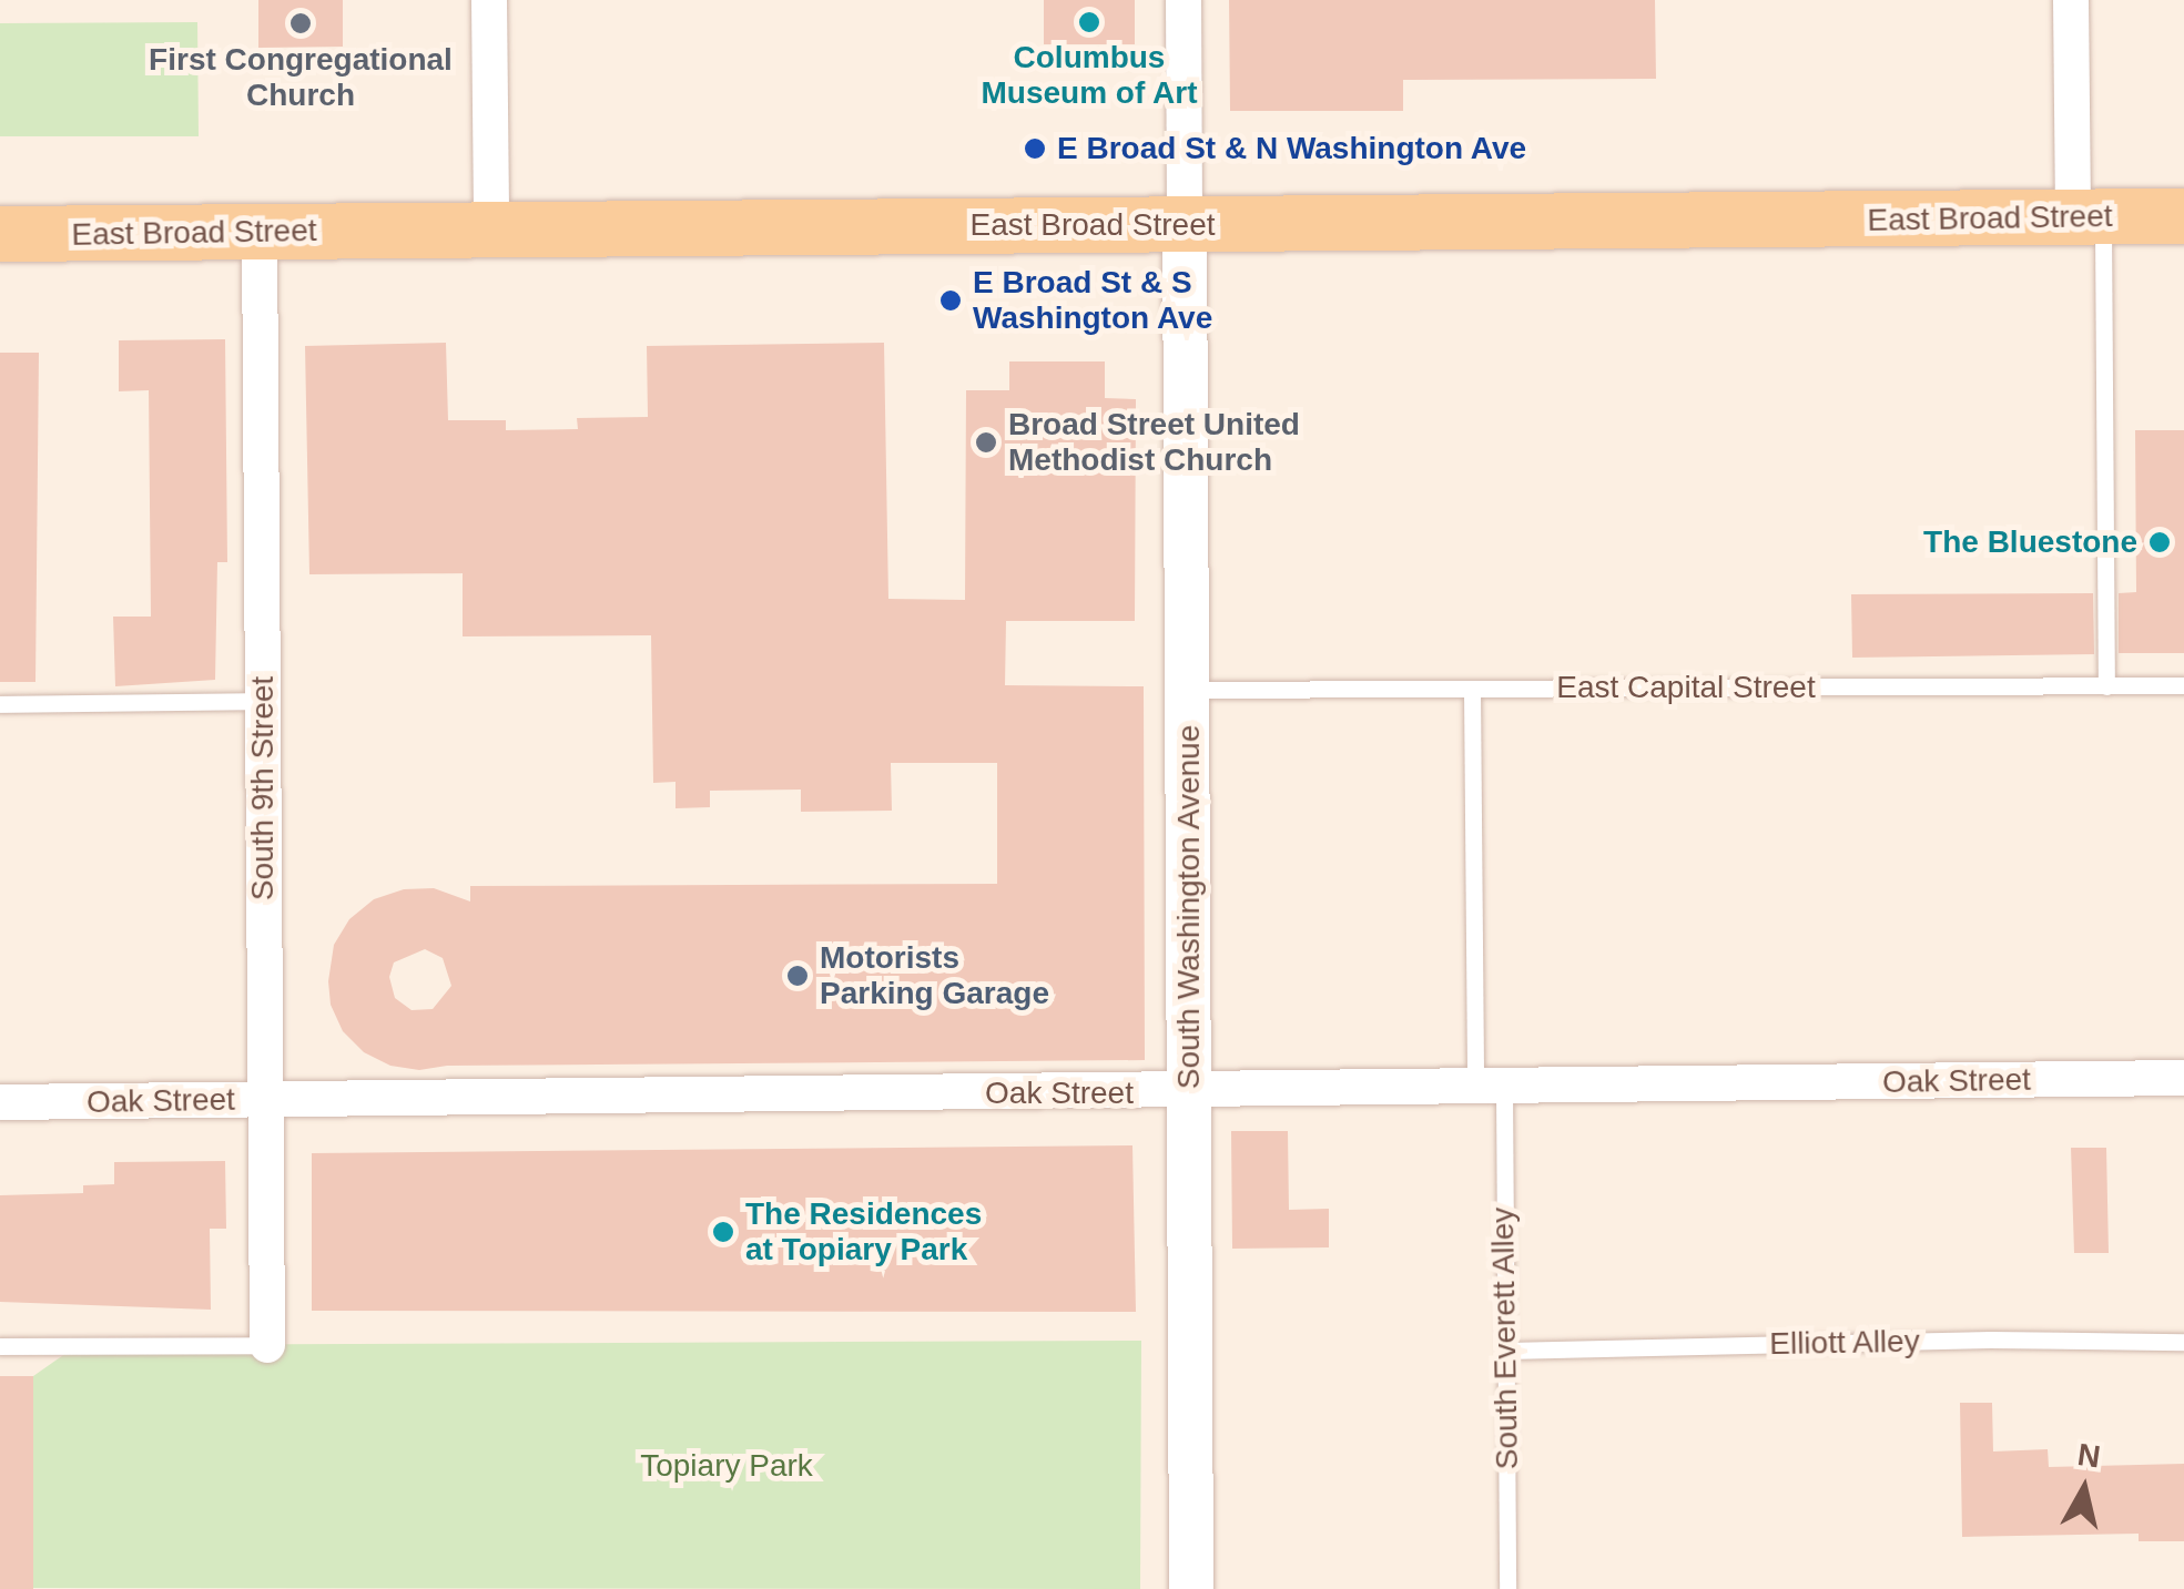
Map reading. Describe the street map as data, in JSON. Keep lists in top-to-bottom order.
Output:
{
  "streets": {
    "main road": ["East Broad Street"],
    "street": ["South 9th Street", "South Washington Avenue", "Oak Street"],
    "lane": ["East Capital Street", "South Everett Alley", "Elliott Alley"]
  },
  "crossings": [
    ["East Broad Street", "South 9th Street"],
    ["East Broad Street", "South Washington Avenue"],
    ["East Capital Street", "South Washington Avenue"],
    ["East Capital Street", "South Everett Alley"],
    ["South 9th Street", "Oak Street"],
    ["South Washington Avenue", "Oak Street"],
    ["Oak Street", "South Everett Alley"],
    ["South Everett Alley", "Elliott Alley"]
  ],
  "parks": ["Topiary Park"],
  "places": [
    "Columbus Museum of Art",
    "First Congregational Church",
    "E Broad St & N Washington Ave",
    "E Broad St & S Washington Ave",
    "Broad Street United Methodist Church",
    "The Bluestone",
    "Motorists Parking Garage",
    "The Residences at Topiary Park"
  ],
  "north": "top"
}
